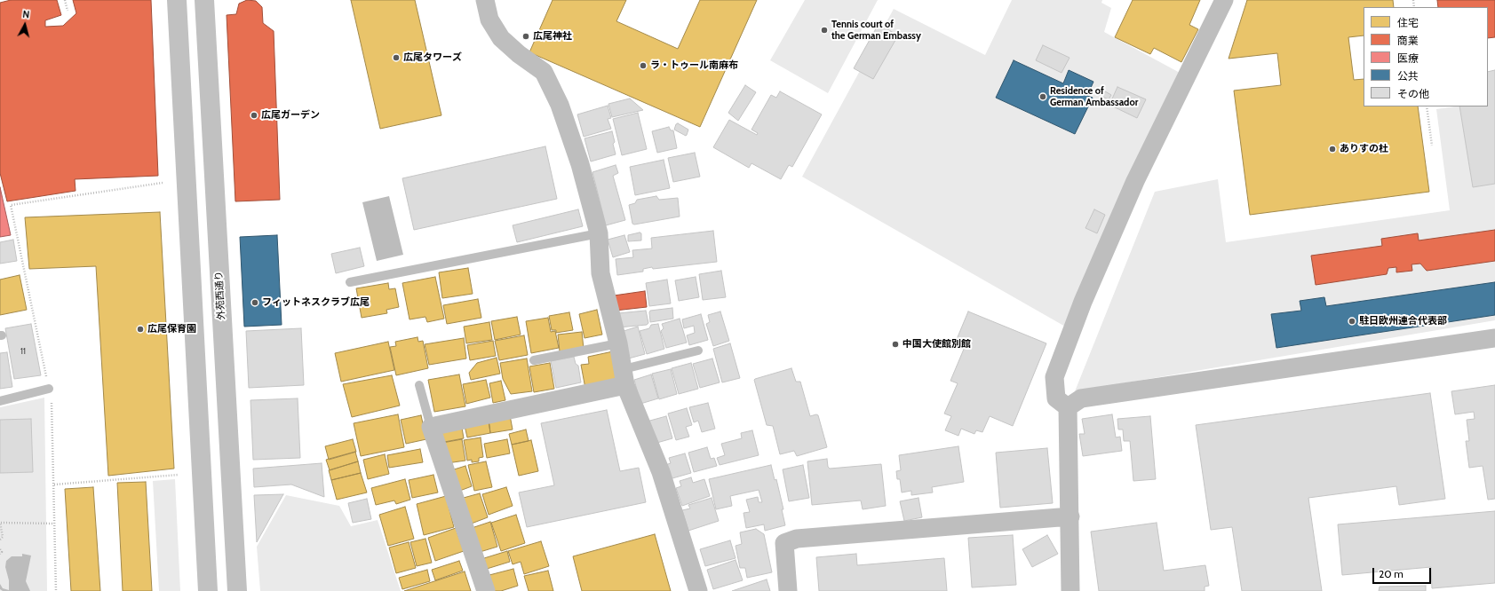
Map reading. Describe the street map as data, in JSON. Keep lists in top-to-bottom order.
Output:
{
  "streets": {
    "main road": ["外苑西通り"]
  },
  "places": [
    "Tennis court of the German Embassy",
    "広尾神社",
    "広尾タワーズ",
    "ラ・トゥール南麻布",
    "Residence of German Ambassador",
    "広尾ガーデン",
    "ありすの杜",
    "フィットネスクラブ広尾",
    "駐日欧州連合代表部",
    "広尾保育園",
    "中国大使館別館"
  ],
  "house_numbers": ["11"],
  "legend": [
    "住宅",
    "商業",
    "医療",
    "公共",
    "その他"
  ],
  "scale_bar": "20 m",
  "north": "top"
}
